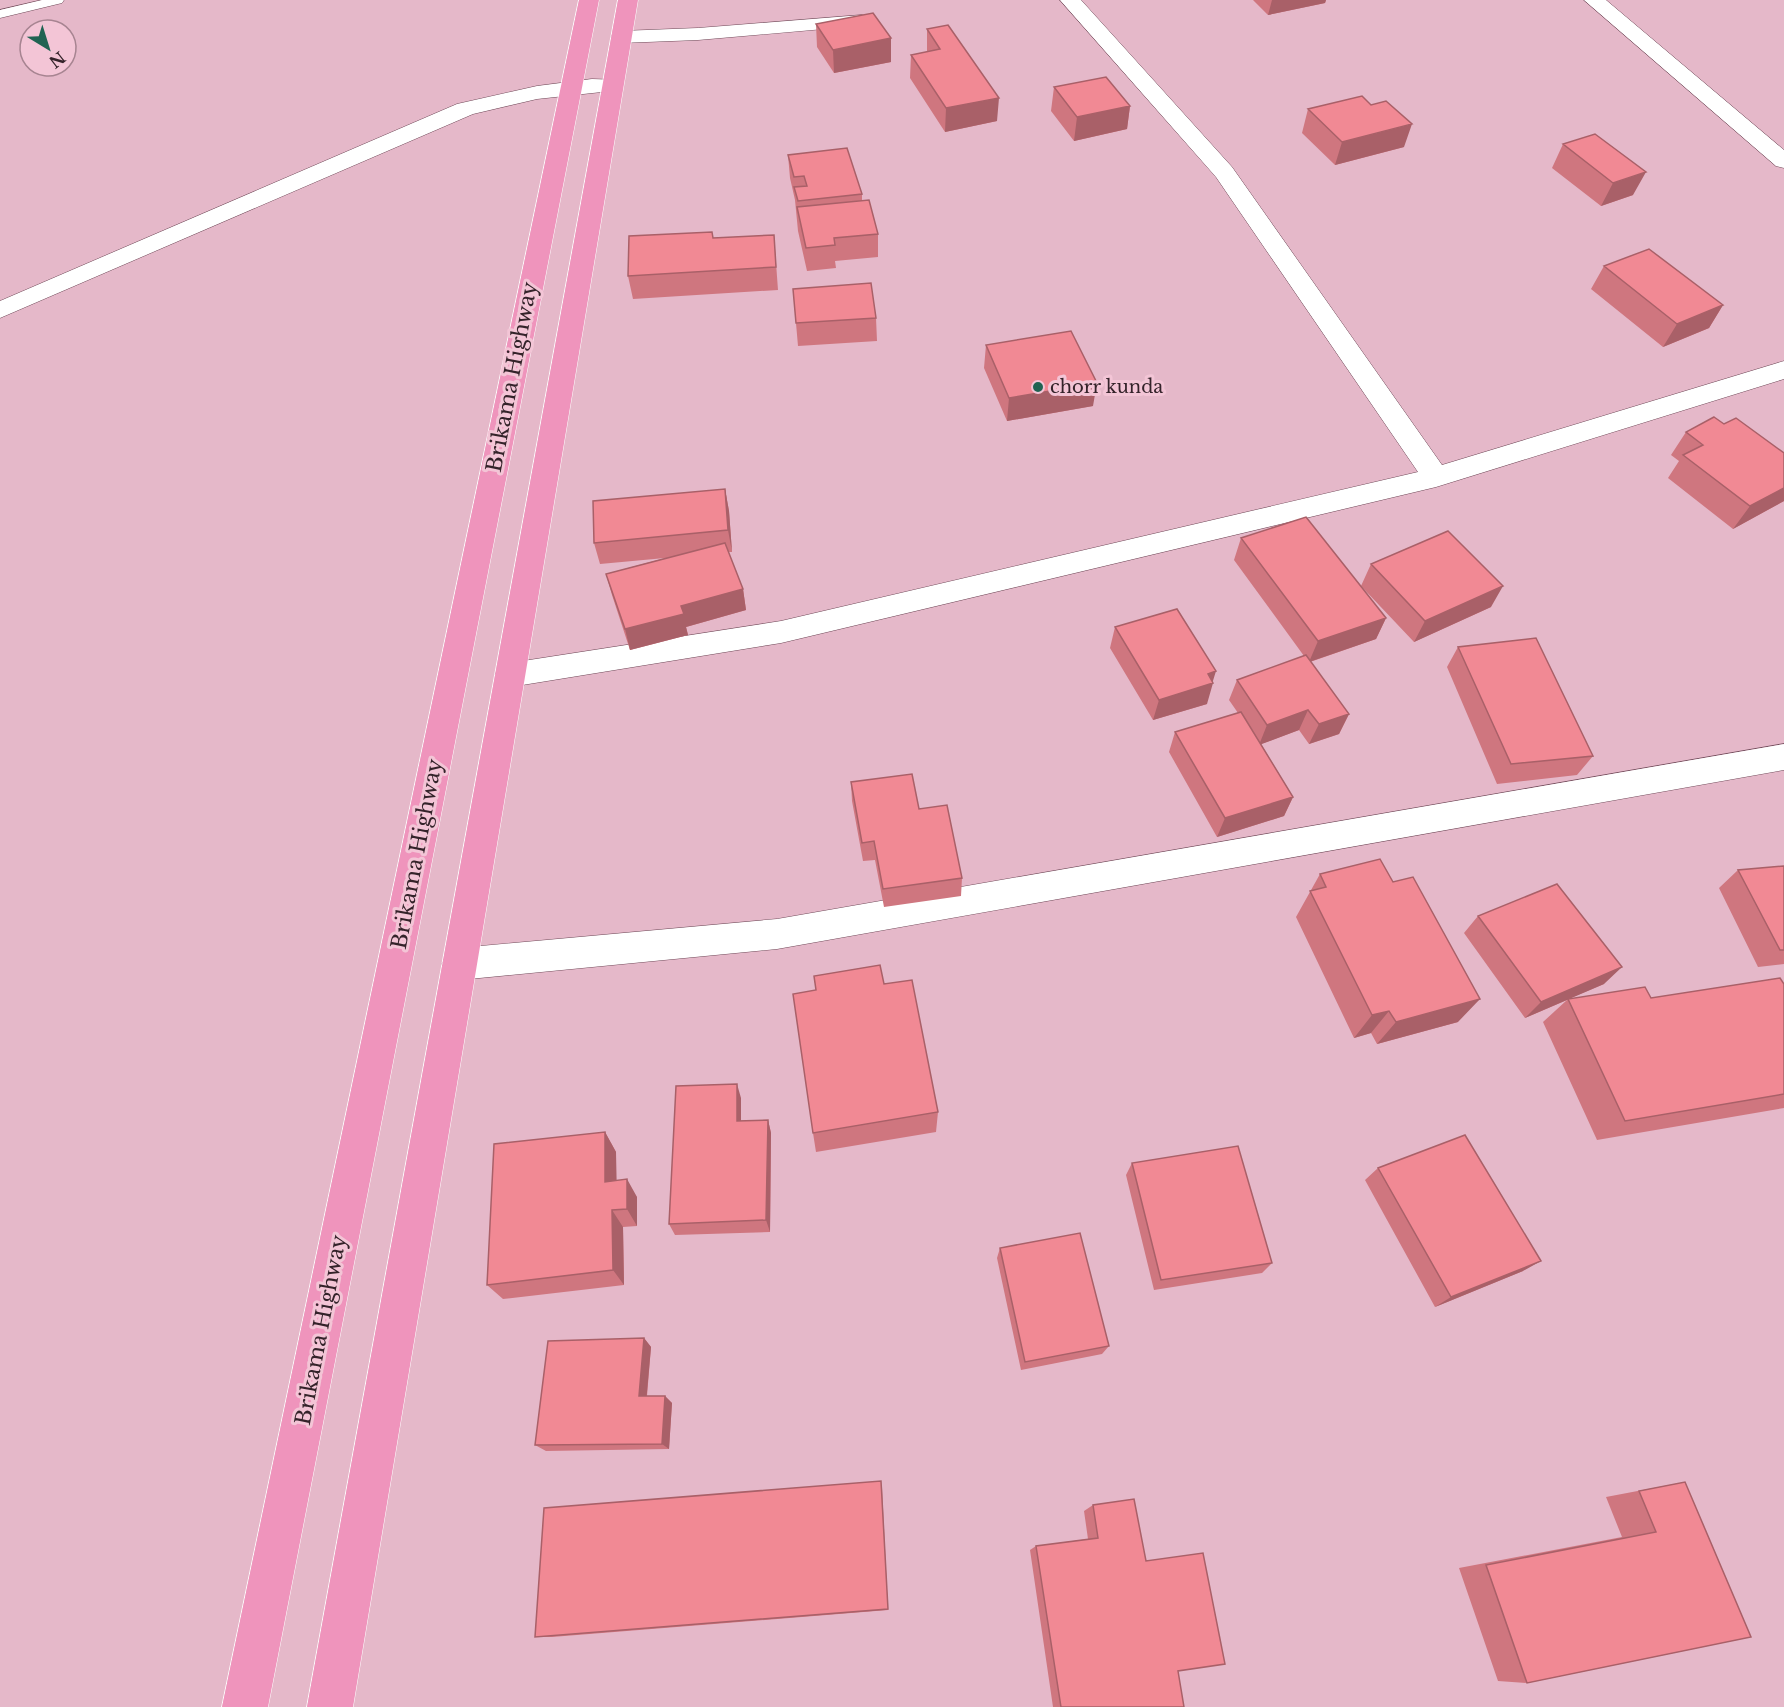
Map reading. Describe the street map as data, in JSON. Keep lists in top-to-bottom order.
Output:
{
  "streets": {
    "highway": ["Brikama Highway"]
  },
  "places": ["chorr kunda"],
  "north": "bottom right"
}
